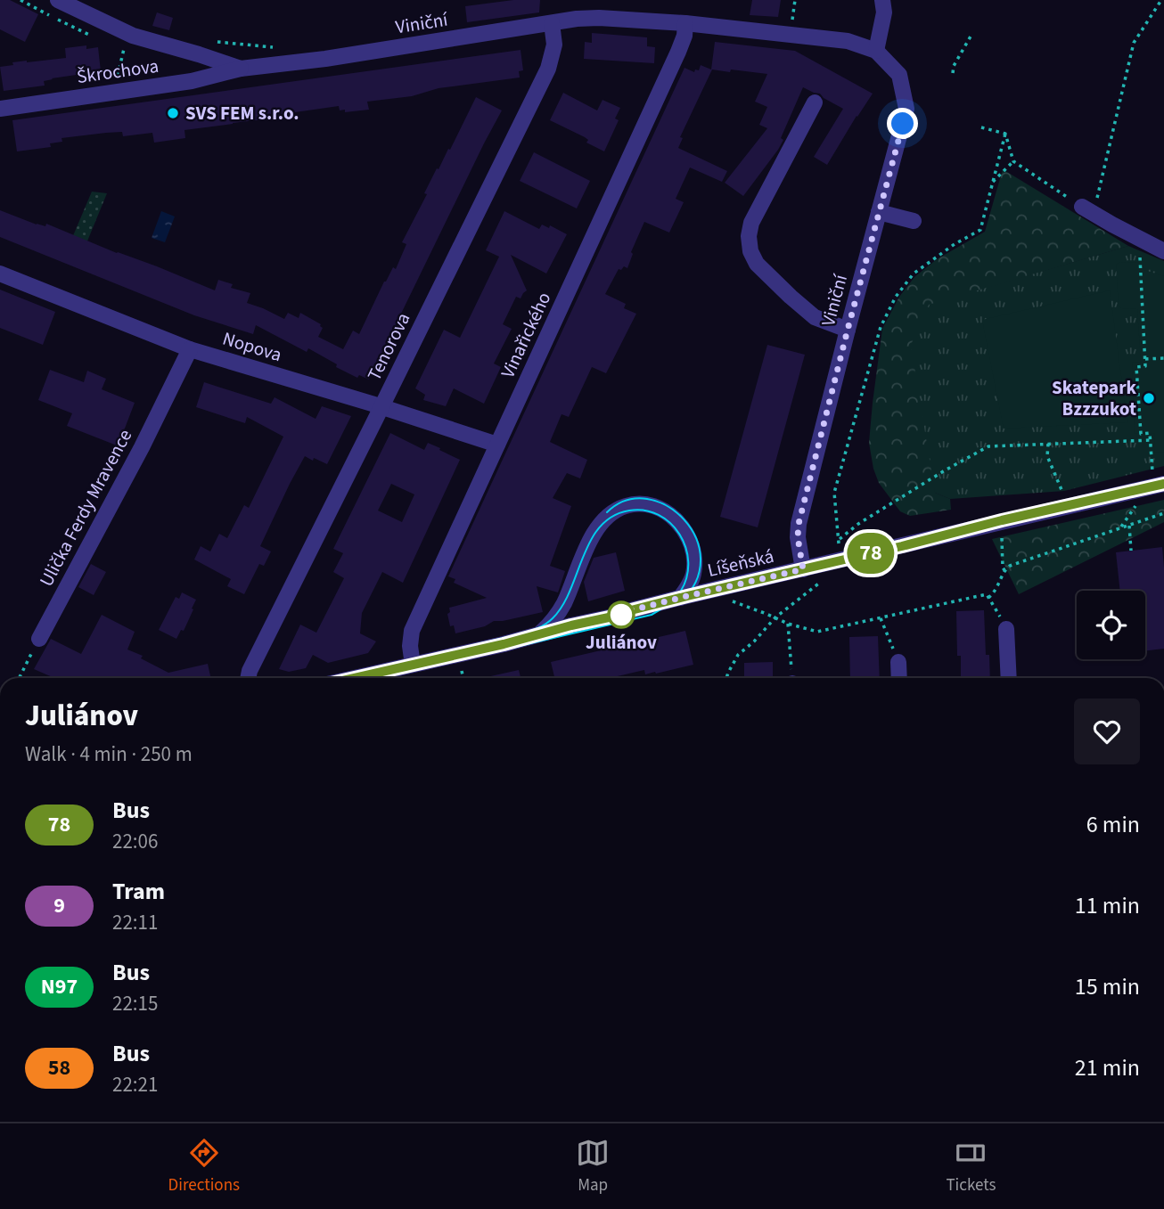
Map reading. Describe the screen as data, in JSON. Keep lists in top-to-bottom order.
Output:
{
  "streets": {
    "street": [
      "Viniční",
      "Škrochova",
      "Vinařického",
      "Nopova",
      "Tenorova",
      "Ulička Ferdy Mravence",
      "Líšeňská"
    ]
  },
  "crossings": [
    ["Viniční", "Škrochova"],
    ["Viniční", "Vinařického"],
    ["Viniční", "Tenorova"],
    ["Viniční", "Líšeňská"],
    ["Vinařického", "Nopova"],
    ["Vinařického", "Líšeňská"],
    ["Nopova", "Tenorova"],
    ["Nopova", "Ulička Ferdy Mravence"]
  ],
  "places": ["SVS FEM s.r.o.", "Skatepark Bzzzukot", "Juliánov"],
  "lines": ["bus line 78"],
  "page": {
    "on_map": "78",
    "heading": ["Juliánov", "Walk · 4 min · 250 m"],
    "list": [
      {
        "mark": "78",
        "name": "Bus",
        "note": "22:06",
        "value": "6 min"
      },
      {
        "mark": "9",
        "name": "Tram",
        "note": "22:11",
        "value": "11 min"
      },
      {
        "mark": "N97",
        "name": "Bus",
        "note": "22:15",
        "value": "15 min"
      },
      {
        "mark": "58",
        "name": "Bus",
        "note": "22:21",
        "value": "21 min"
      }
    ],
    "tabs": ["Directions", "Map", "Tickets"]
  }
}
